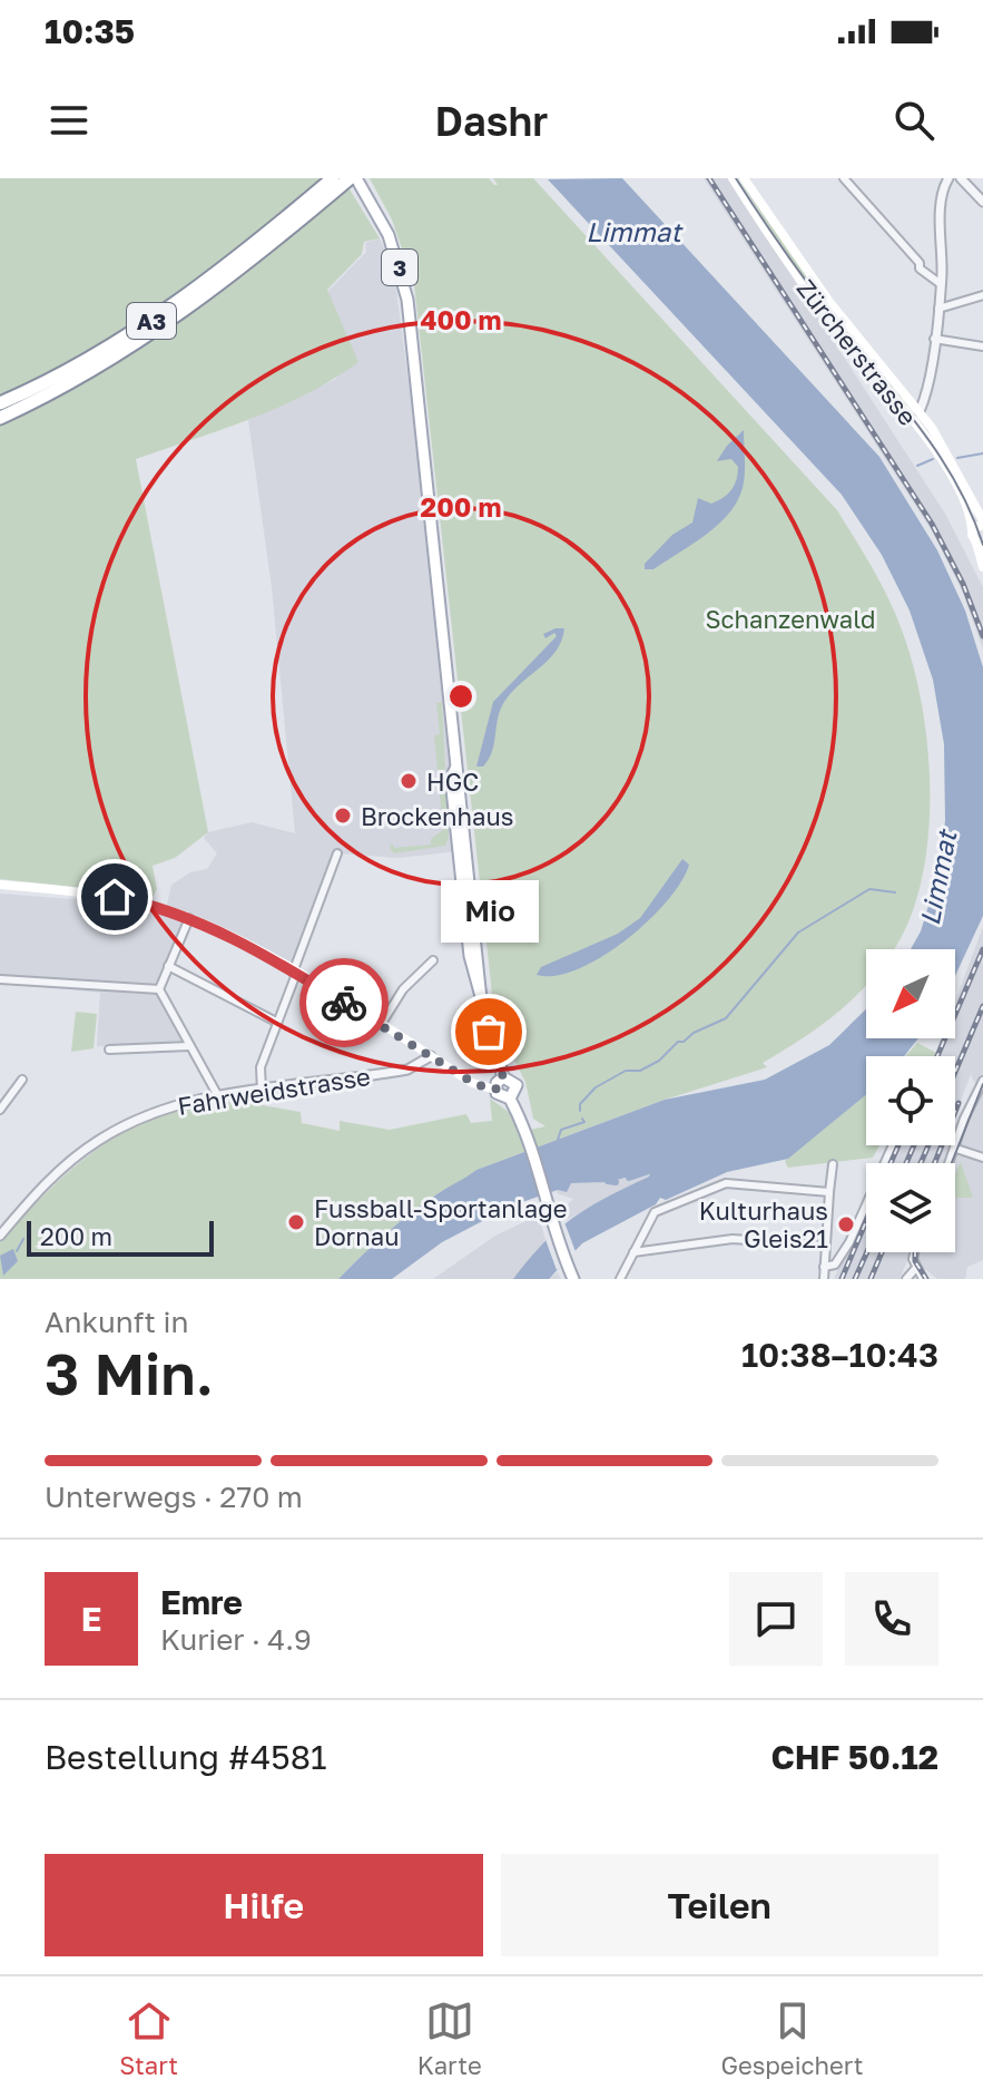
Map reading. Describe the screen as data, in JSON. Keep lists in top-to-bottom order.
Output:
{
  "streets": {
    "highway": ["A3"],
    "main road": ["3", "Zürcherstrasse"],
    "street": ["Fahrweidstrasse"]
  },
  "crossings": [
    ["3", "A3"]
  ],
  "water": ["Limmat"],
  "parks": ["Schanzenwald"],
  "places": [
    "HGC",
    "Brockenhaus",
    "Mio",
    "Fussball-Sportanlage Dornau",
    "Kulturhaus Gleis21"
  ],
  "scale_bar": "200 m",
  "north": "bottom left",
  "page": {
    "status": "10:35",
    "header": "Dashr",
    "bubble": "Mio",
    "scale": "200 m",
    "heading": ["3 Min.", "Ankunft in", "10:38–10:43"],
    "panel": [
      "Emre",
      "Kurier · 4.9",
      "Bestellung #4581",
      "CHF 50.12"
    ],
    "bar": "Unterwegs · 270 m",
    "round": "E",
    "buttons": ["Hilfe", "Teilen"],
    "tabs": ["Start", "Karte", "Gespeichert"]
  },
  "rings": ["400 m", "200 m"]
}
